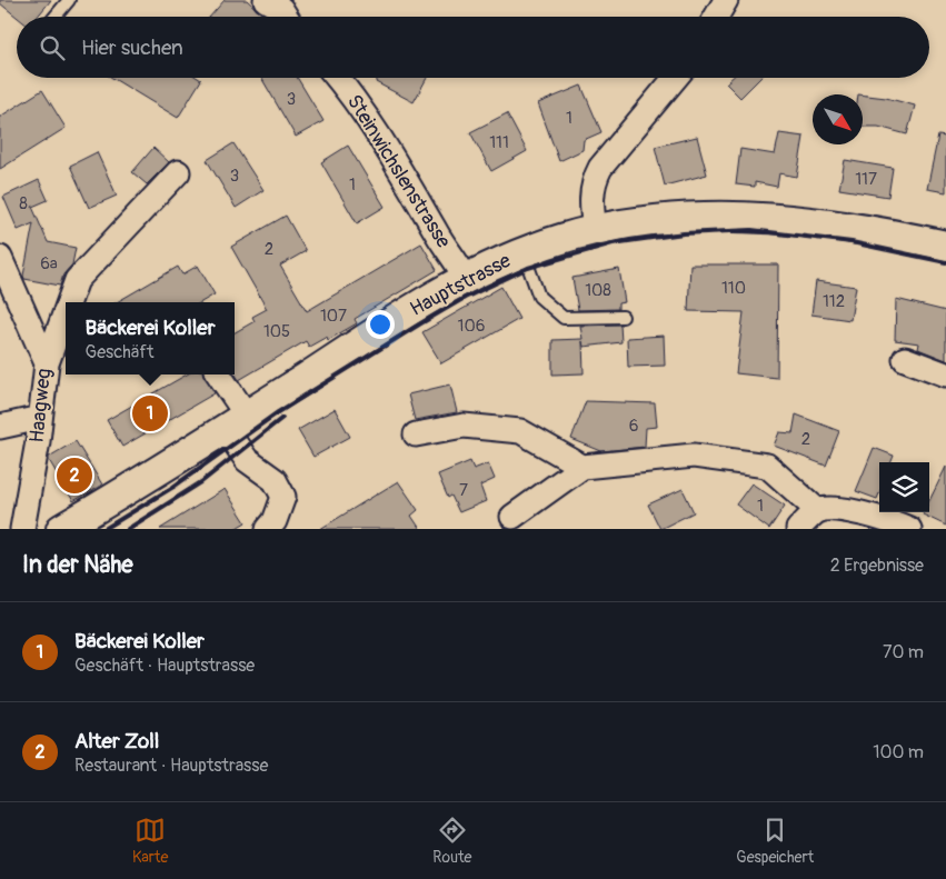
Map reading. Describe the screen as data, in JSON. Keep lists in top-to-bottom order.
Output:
{
  "streets": {
    "street": ["Steinwichslenstrasse", "Hauptstrasse", "Haagweg"]
  },
  "crossings": [
    ["Steinwichslenstrasse", "Hauptstrasse"]
  ],
  "house_numbers": [
    "3",
    "1",
    "111",
    "3",
    "117",
    "1",
    "8",
    "2",
    "6a",
    "110",
    "108",
    "112",
    "107",
    "106",
    "105",
    "6",
    "2",
    "7",
    "1"
  ],
  "north": "bottom right",
  "page": {
    "search": "Hier suchen",
    "popup": ["Bäckerei Koller", "Geschäft"],
    "pins": ["1", "2"],
    "heading": ["In der Nähe", "2 Ergebnisse"],
    "list": [
      {
        "mark": "1",
        "name": "Bäckerei Koller",
        "note": "Geschäft · Hauptstrasse",
        "value": "70 m"
      },
      {
        "mark": "2",
        "name": "Alter Zoll",
        "note": "Restaurant · Hauptstrasse",
        "value": "100 m"
      }
    ],
    "nav": ["Karte", "Route", "Gespeichert"]
  }
}
